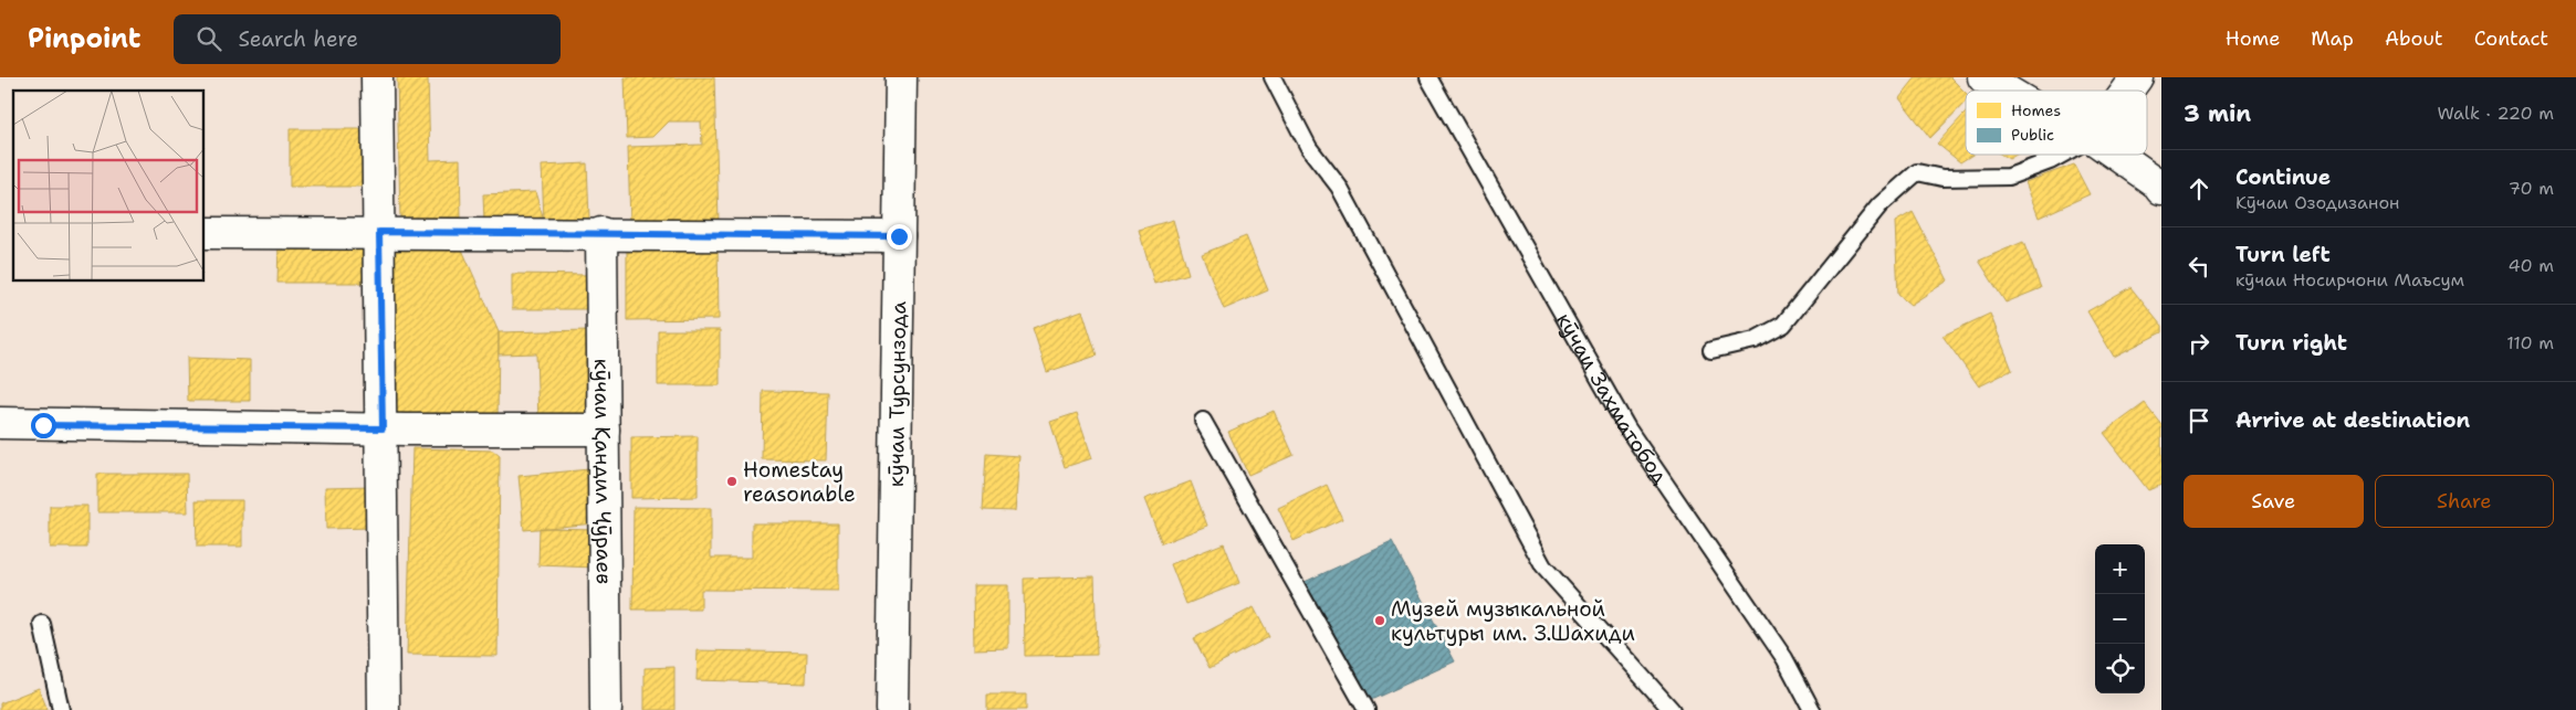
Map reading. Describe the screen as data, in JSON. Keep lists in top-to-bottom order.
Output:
{
  "streets": {
    "street": ["кӯчаи Турсунзода", "кӯчаи Қандил Ҷӯраев"],
    "lane": ["кӯчаи Заҳматобод"]
  },
  "places": ["Homestay reasonable", "Музей музыкальной культуры им. З.Шахиди"],
  "legend": ["Homes", "Public"],
  "page": {
    "header": "Pinpoint",
    "search": "Search here",
    "nav": [
      "Home",
      "Map",
      "About",
      "Contact"
    ],
    "heading": ["3 min", "Walk · 220 m"],
    "list": [
      ["Continue", "Кӯчаи Озодизанон", "70 m"],
      ["Turn left", "кӯчаи Носирчони Маъсум", "40 m"],
      ["Turn right", "110 m"],
      "Arrive at destination"
    ],
    "buttons": ["Save", "Share"],
    "map_buttons": ["+", "−"]
  }
}
